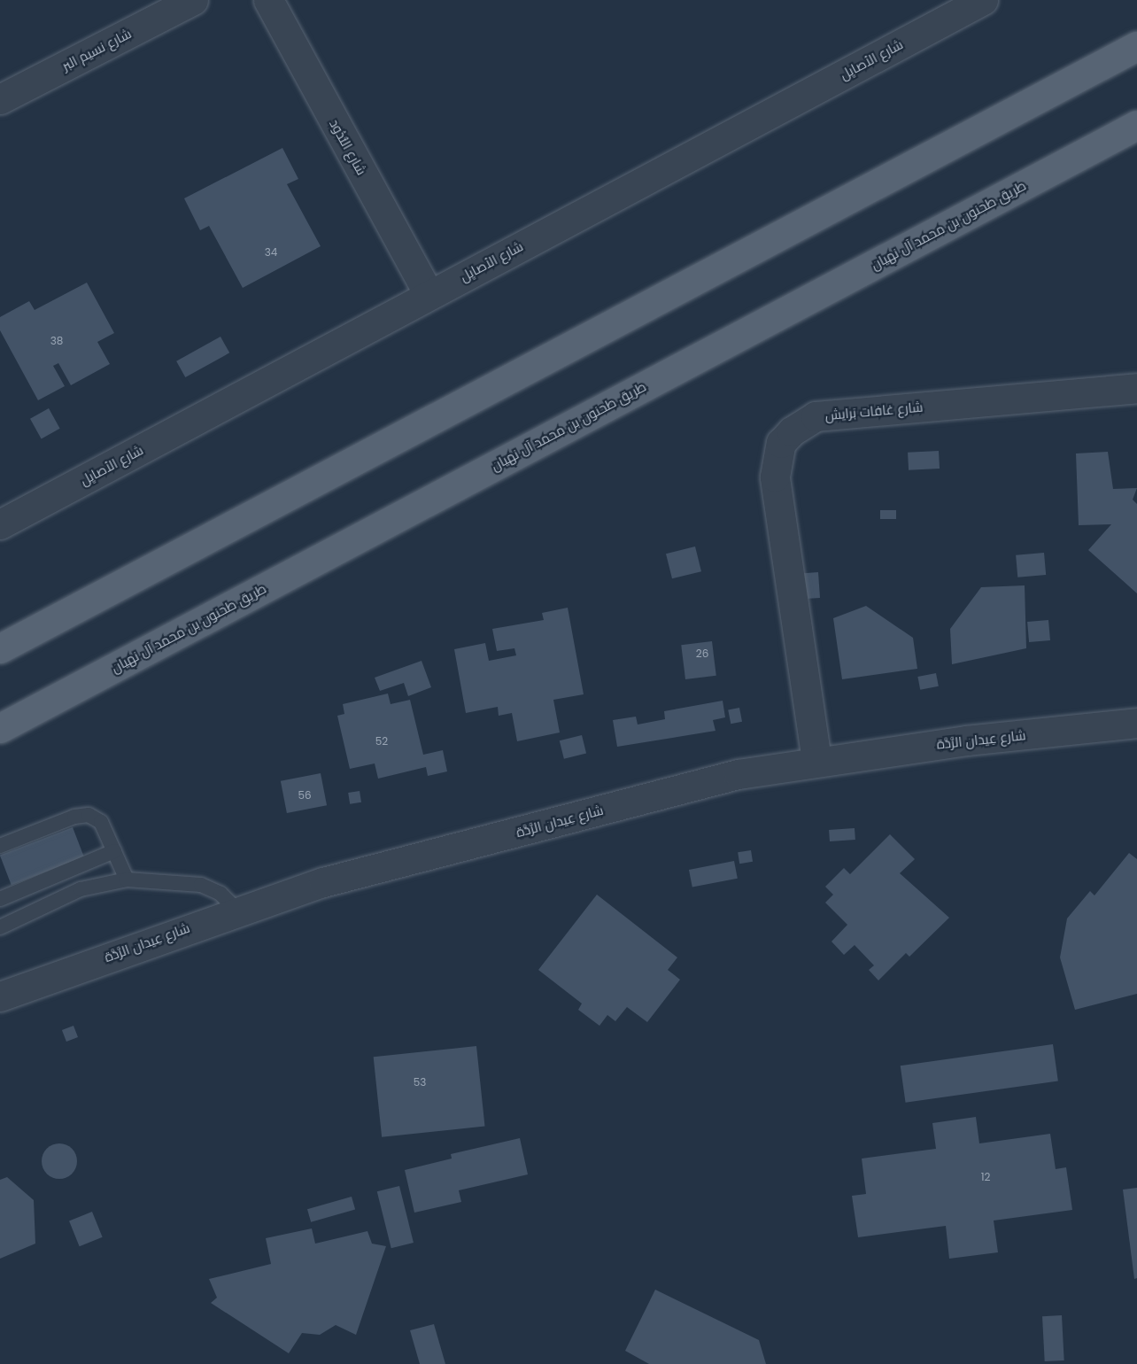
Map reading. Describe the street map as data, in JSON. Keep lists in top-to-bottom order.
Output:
{
  "streets": {
    "main road": ["طريق طحنون بن محمد آل نهيان"],
    "street": [
      "شارع نسيم البر",
      "شارع الأصايِل",
      "شارع النُّدُود",
      "شارع غافات بَرايش",
      "شارع عِيدان الرَّدَّة"
    ]
  },
  "crossings": [
    ["شارع الأصايِل", "شارع النُّدُود"],
    ["شارع غافات بَرايش", "شارع عِيدان الرَّدَّة"]
  ],
  "house_numbers": [
    "34",
    "38",
    "26",
    "52",
    "56",
    "53",
    "12"
  ]
}
